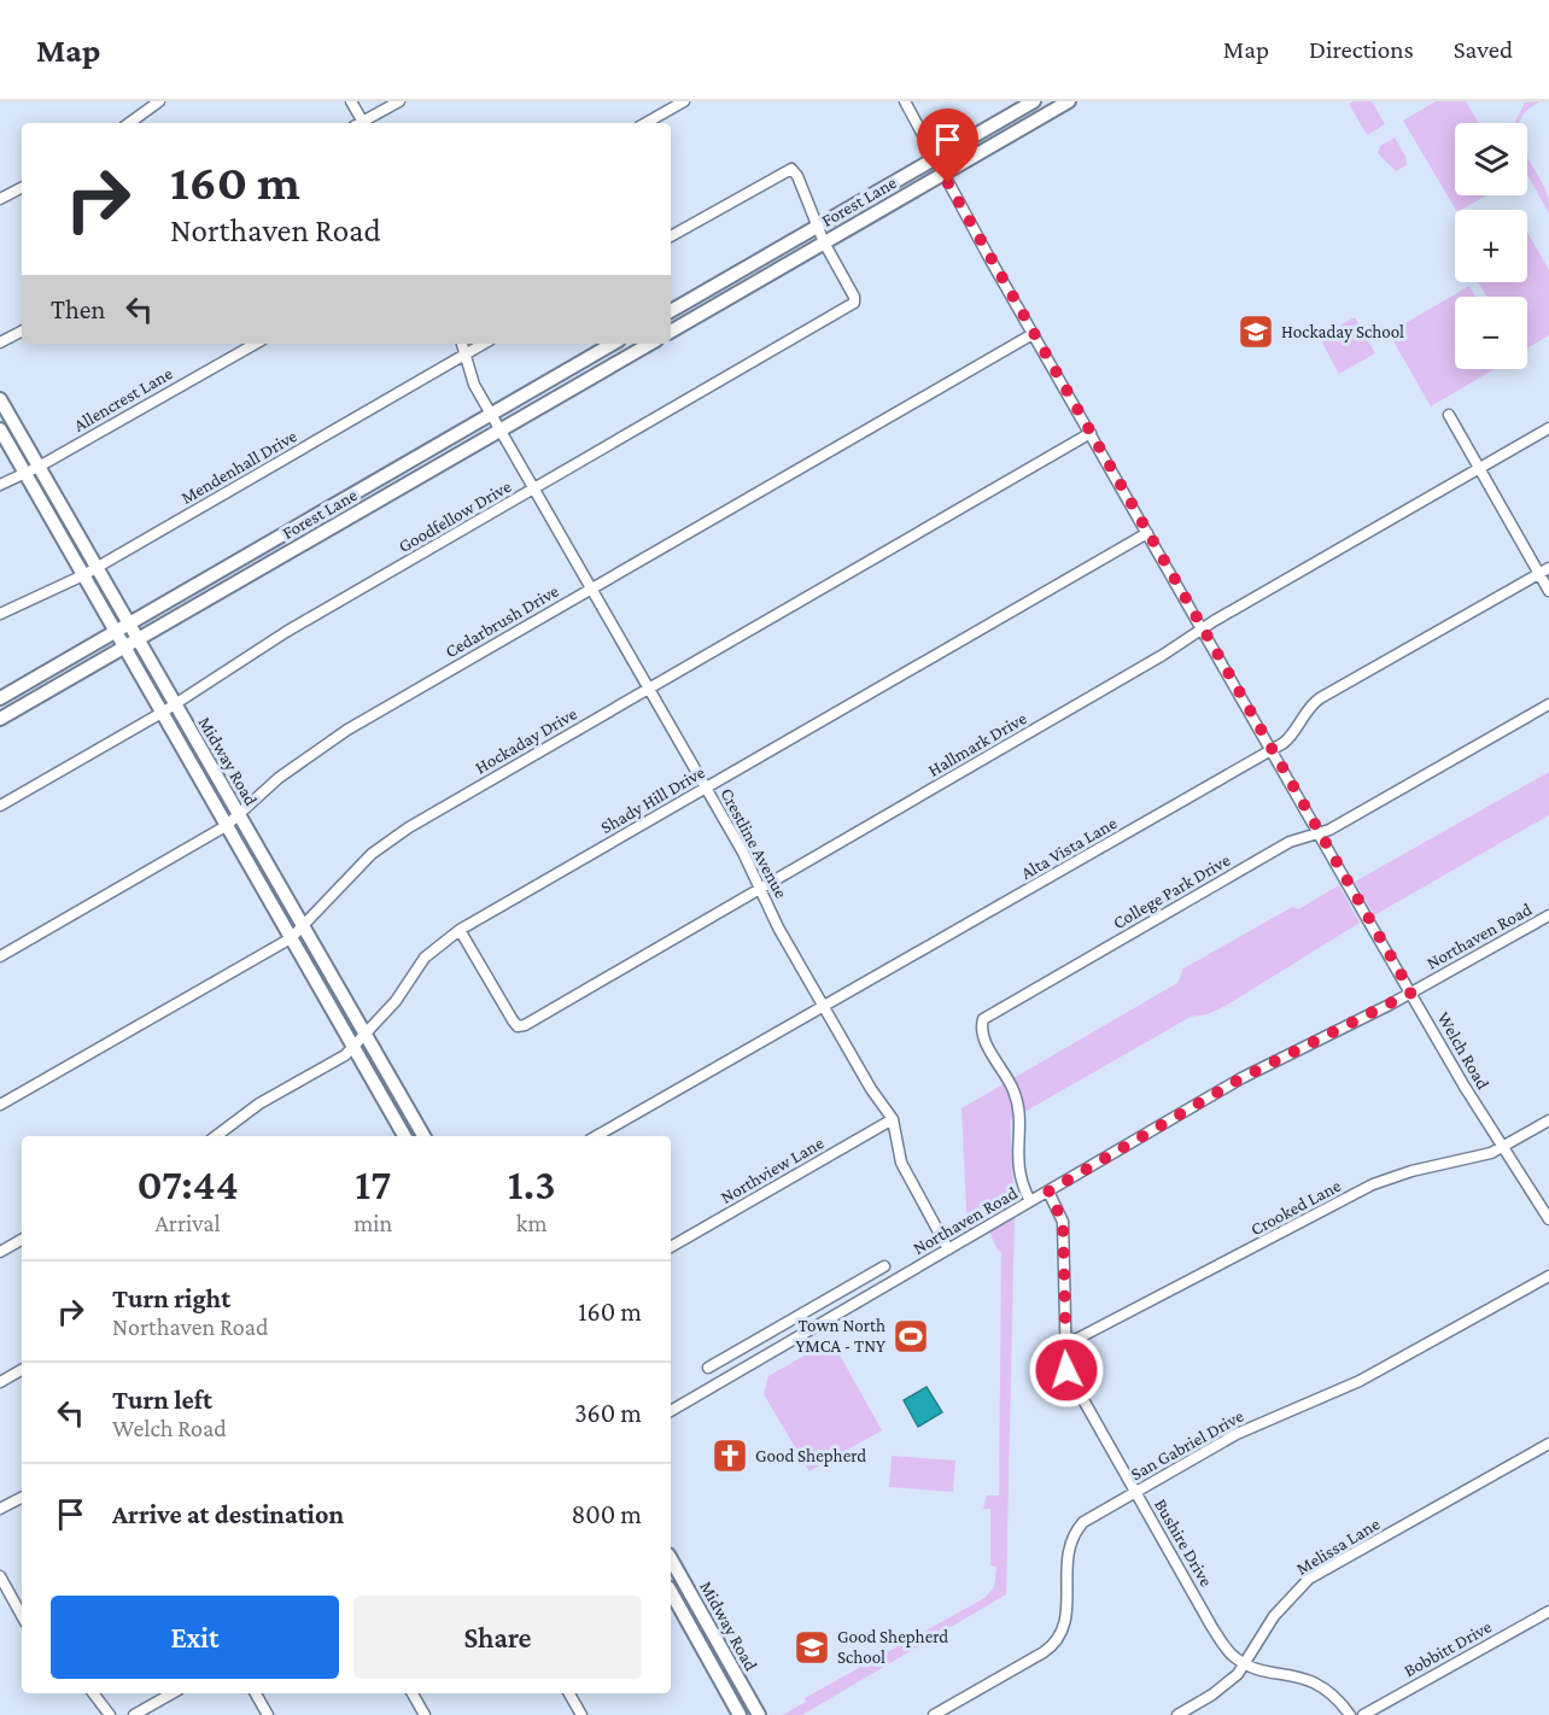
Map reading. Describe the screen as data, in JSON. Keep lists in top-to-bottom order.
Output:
{
  "streets": {
    "main road": ["Forest Lane", "Midway Road"],
    "street": [
      "Allencrest Lane",
      "Mendenhall Drive",
      "Goodfellow Drive",
      "Cedarbrush Drive",
      "Hockaday Drive",
      "Hallmark Drive",
      "Shady Hill Drive",
      "Crestline Avenue",
      "Alta Vista Lane",
      "College Park Drive",
      "Northaven Road",
      "Welch Road",
      "Northview Lane",
      "Crooked Lane",
      "San Gabriel Drive",
      "Bushire Drive",
      "Melissa Lane",
      "Bobbitt Drive"
    ]
  },
  "crossings": [
    ["Forest Lane", "Goodfellow Drive"],
    ["Forest Lane", "Midway Road"],
    ["Forest Lane", "Crestline Avenue"],
    ["Forest Lane", "Welch Road"],
    ["Allencrest Lane", "Midway Road"],
    ["Mendenhall Drive", "Midway Road"],
    ["Mendenhall Drive", "Crestline Avenue"],
    ["Goodfellow Drive", "Midway Road"],
    ["Goodfellow Drive", "Crestline Avenue"],
    ["Cedarbrush Drive", "Midway Road"],
    ["Cedarbrush Drive", "Crestline Avenue"],
    ["Cedarbrush Drive", "Welch Road"],
    ["Hockaday Drive", "Midway Road"],
    ["Hockaday Drive", "Crestline Avenue"],
    ["Hockaday Drive", "Welch Road"],
    ["Hallmark Drive", "Shady Hill Drive"],
    ["Hallmark Drive", "Crestline Avenue"],
    ["Hallmark Drive", "Welch Road"],
    ["Midway Road", "Shady Hill Drive"],
    ["Shady Hill Drive", "Crestline Avenue"],
    ["Shady Hill Drive", "Welch Road"],
    ["Crestline Avenue", "Alta Vista Lane"],
    ["Crestline Avenue", "Northaven Road"],
    ["Crestline Avenue", "Northview Lane"],
    ["Alta Vista Lane", "Welch Road"],
    ["College Park Drive", "Northaven Road"],
    ["College Park Drive", "Welch Road"],
    ["Northaven Road", "Welch Road"],
    ["Northaven Road", "Bushire Drive"],
    ["Welch Road", "Crooked Lane"],
    ["Crooked Lane", "Bushire Drive"],
    ["San Gabriel Drive", "Bushire Drive"],
    ["Bushire Drive", "Melissa Lane"]
  ],
  "places": {
    "school or university": ["Hockaday School", "Good Shepherd School"],
    "sports": ["Town North YMCA - TNY"],
    "church": ["Good Shepherd"]
  },
  "page": {
    "header": "Map",
    "nav": ["Map", "Directions", "Saved"],
    "map_buttons": ["+", "−"],
    "turn": ["160 m", "Northaven Road"],
    "then": "Then",
    "eta": [
      "07:44",
      "Arrival",
      "17",
      "min",
      "1.3",
      "km"
    ],
    "list": [
      {
        "name": "Turn right",
        "note": "Northaven Road",
        "value": "160 m"
      },
      {
        "name": "Turn left",
        "note": "Welch Road",
        "value": "360 m"
      },
      {
        "name": "Arrive at destination",
        "value": "800 m"
      }
    ],
    "buttons": ["Exit", "Share"]
  }
}
